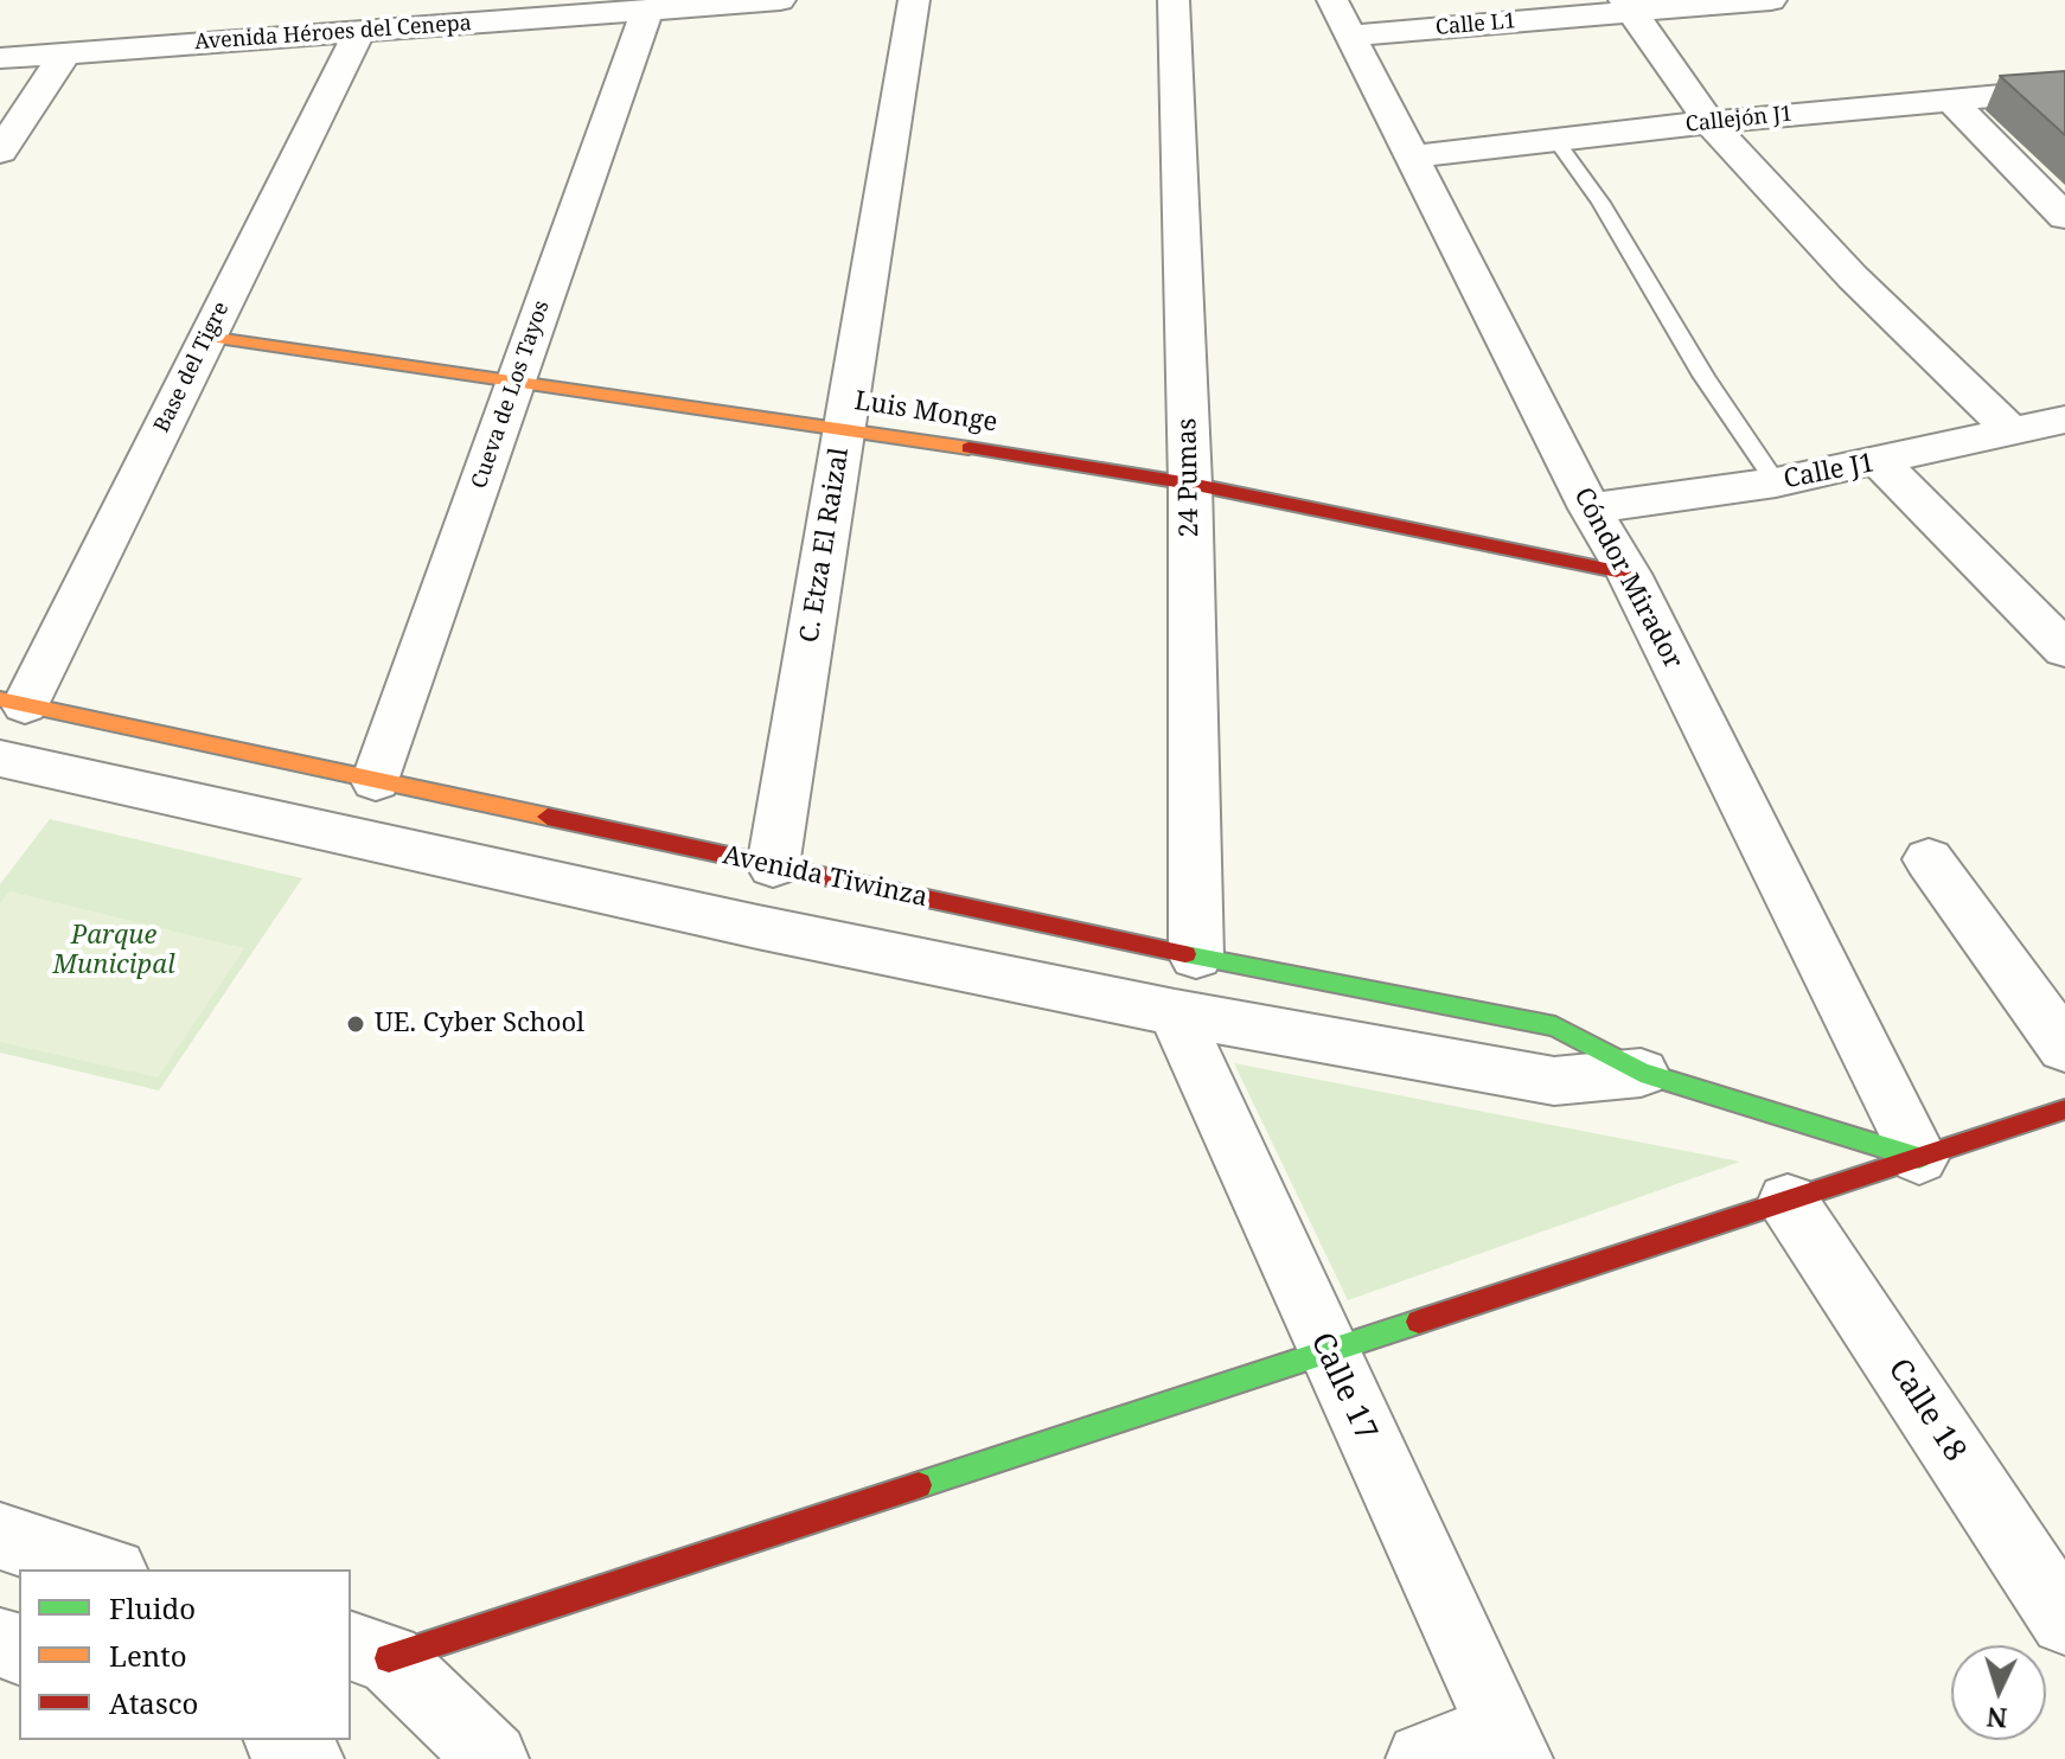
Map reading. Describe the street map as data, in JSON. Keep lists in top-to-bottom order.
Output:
{
  "streets": {
    "street": [
      "Calle L1",
      "Avenida Héroes del Cenepa",
      "Callejón J1",
      "Base del Tigre",
      "Cueva de Los Tayos",
      "Luis Monge",
      "Calle J1",
      "24 Pumas",
      "C. Etza El Raizal",
      "Cóndor Mirador",
      "Avenida Tiwinza",
      "Calle 17",
      "Calle 18"
    ]
  },
  "crossings": [
    ["Calle L1", "Cóndor Mirador"],
    ["Avenida Héroes del Cenepa", "Base del Tigre"],
    ["Avenida Héroes del Cenepa", "Cueva de Los Tayos"],
    ["Callejón J1", "Cóndor Mirador"],
    ["Base del Tigre", "Luis Monge"],
    ["Base del Tigre", "Avenida Tiwinza"],
    ["Cueva de Los Tayos", "Luis Monge"],
    ["Cueva de Los Tayos", "Avenida Tiwinza"],
    ["Luis Monge", "24 Pumas"],
    ["Luis Monge", "C. Etza El Raizal"],
    ["Luis Monge", "Cóndor Mirador"],
    ["Calle J1", "Cóndor Mirador"],
    ["24 Pumas", "Avenida Tiwinza"],
    ["C. Etza El Raizal", "Avenida Tiwinza"],
    ["Cóndor Mirador", "Avenida Tiwinza"],
    ["Avenida Tiwinza", "Calle 17"]
  ],
  "parks": ["Parque Municipal"],
  "places": ["UE. Cyber School"],
  "legend": ["Fluido", "Lento", "Atasco"],
  "north": "bottom"
}
